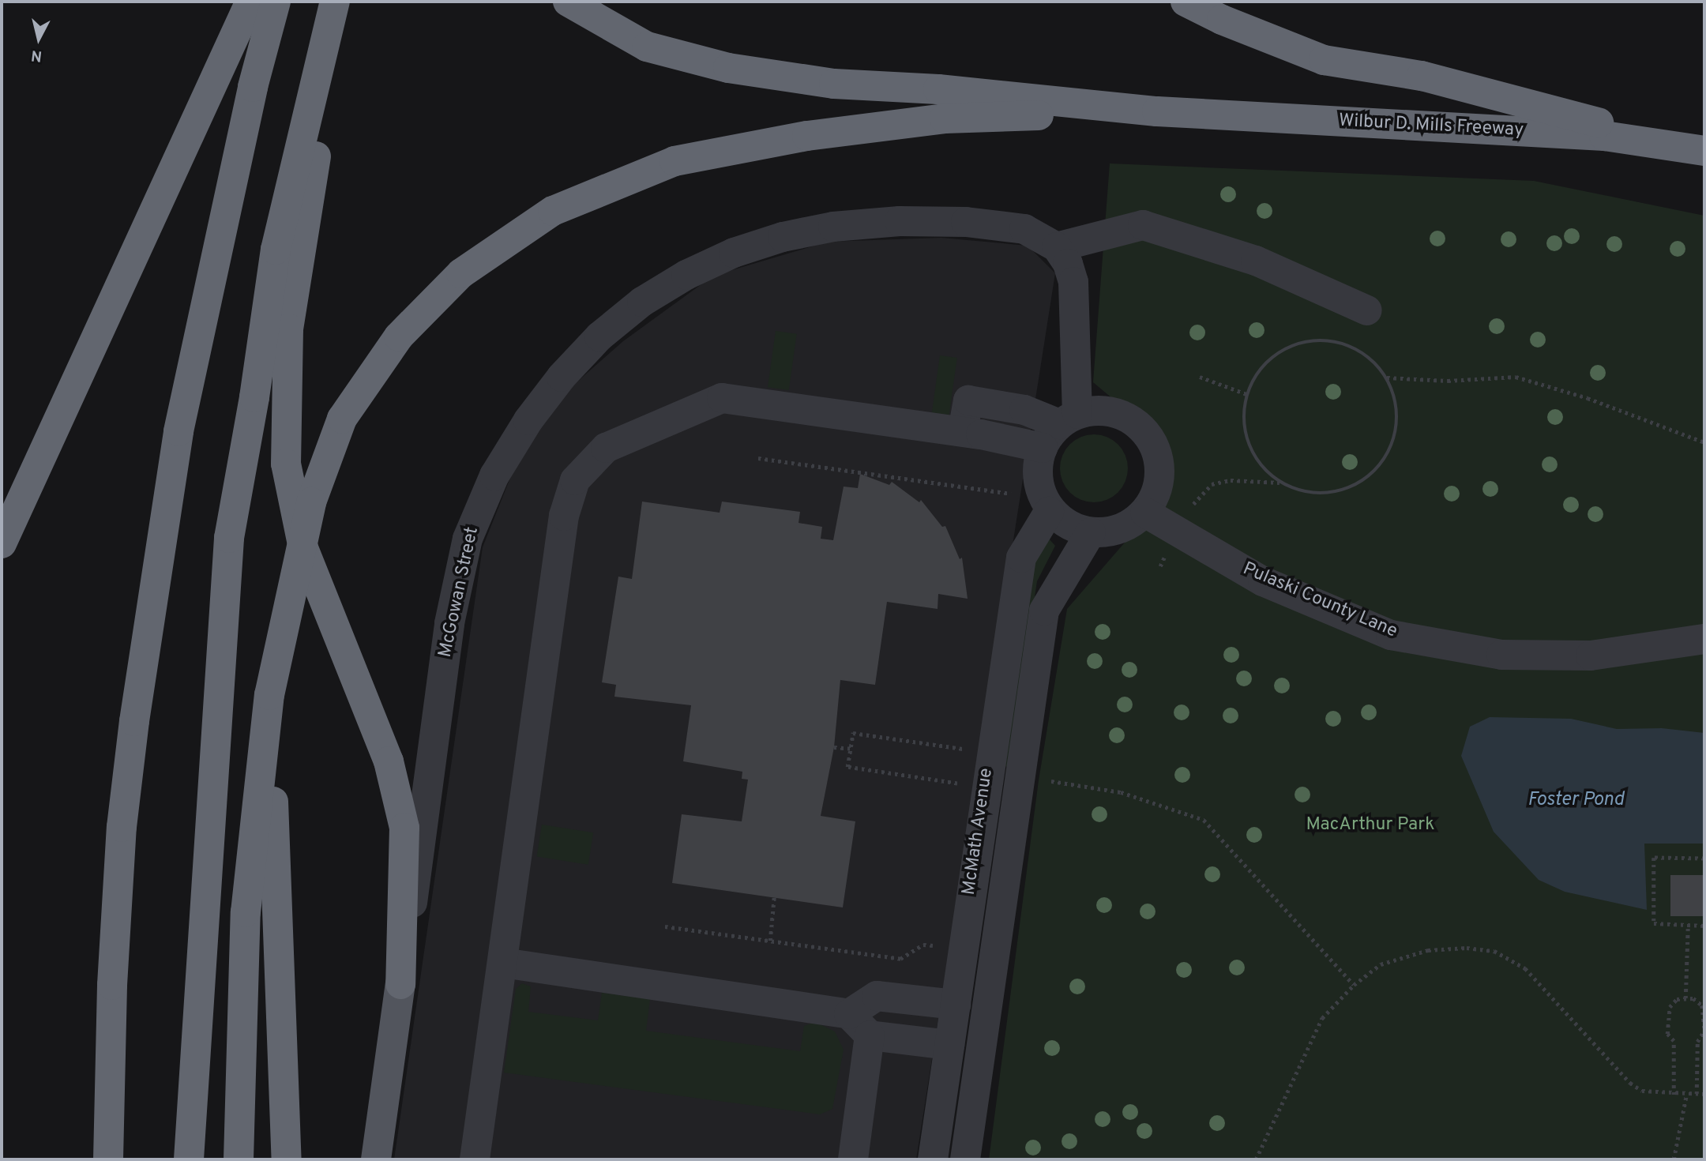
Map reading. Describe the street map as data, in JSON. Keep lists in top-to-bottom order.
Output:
{
  "streets": {
    "highway": ["Wilbur D. Mills Freeway"],
    "lane": ["McGowan Street", "Pulaski County Lane", "McMath Avenue"]
  },
  "crossings": [
    ["Pulaski County Lane", "McMath Avenue"]
  ],
  "water": ["Foster Pond"],
  "parks": ["MacArthur Park"],
  "north": "bottom"
}
